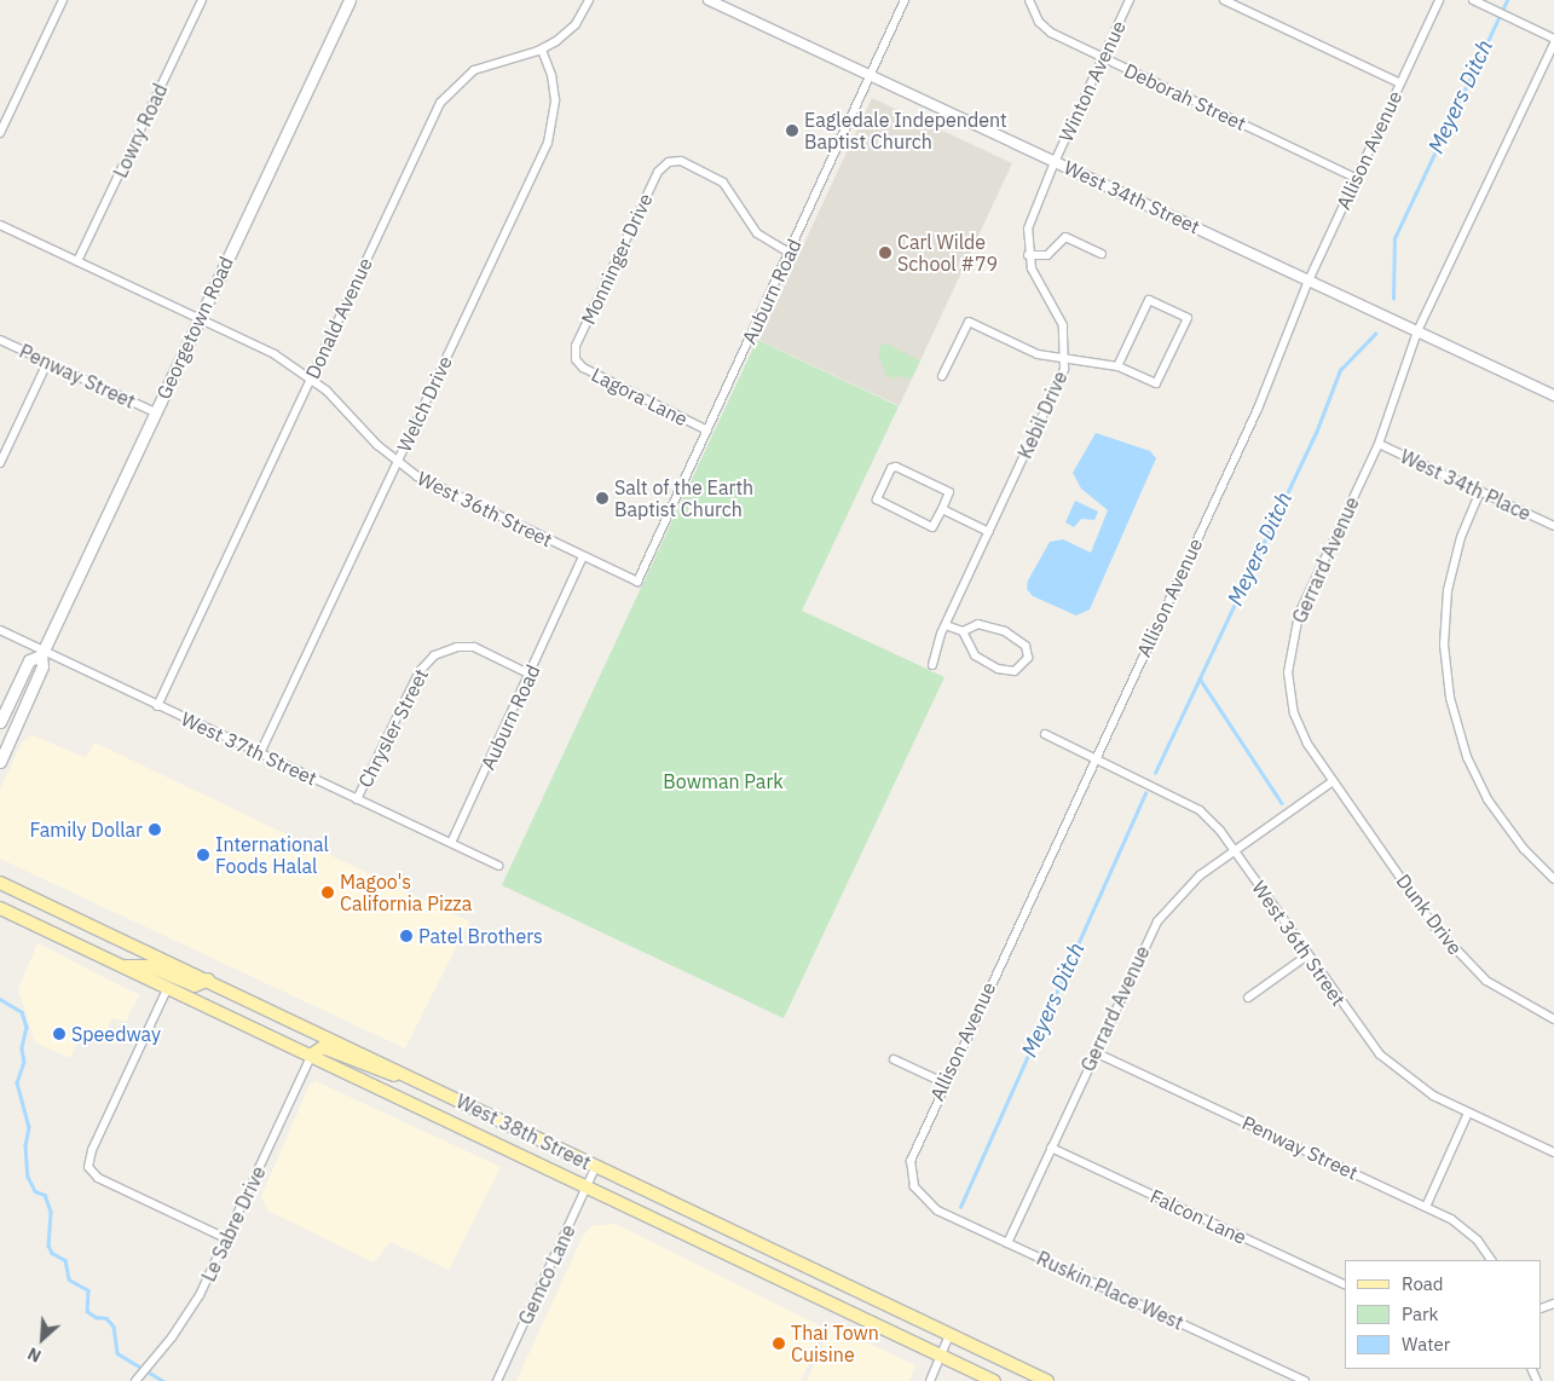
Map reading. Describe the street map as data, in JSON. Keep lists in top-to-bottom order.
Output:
{
  "streets": {
    "main road": ["Georgetown Road", "West 38th Street"],
    "street": [
      "Winton Avenue",
      "Deborah Street",
      "Lowry Road",
      "Allison Avenue",
      "West 34th Street",
      "Monninger Drive",
      "Auburn Road",
      "Donald Avenue",
      "Penway Street",
      "Lagora Lane",
      "Welch Drive",
      "Kebil Drive",
      "West 34th Place",
      "West 36th Street",
      "Gerrard Avenue",
      "Chrysler Street",
      "West 37th Street",
      "Dunk Drive",
      "Falcon Lane",
      "Le Sabre Drive",
      "Gemco Lane",
      "Ruskin Place West"
    ]
  },
  "crossings": [
    ["Winton Avenue", "Deborah Street"],
    ["Winton Avenue", "West 34th Street"],
    ["Winton Avenue", "Kebil Drive"],
    ["Deborah Street", "Allison Avenue"],
    ["Lowry Road", "West 36th Street"],
    ["Allison Avenue", "West 34th Street"],
    ["Allison Avenue", "West 36th Street"],
    ["Allison Avenue", "Ruskin Place West"],
    ["West 34th Street", "Auburn Road"],
    ["West 34th Street", "Kebil Drive"],
    ["West 34th Street", "Gerrard Avenue"],
    ["Monninger Drive", "Auburn Road"],
    ["Monninger Drive", "Lagora Lane"],
    ["Auburn Road", "Lagora Lane"],
    ["Auburn Road", "West 36th Street"],
    ["Auburn Road", "Chrysler Street"],
    ["Auburn Road", "West 37th Street"],
    ["Donald Avenue", "Welch Drive"],
    ["Donald Avenue", "West 36th Street"],
    ["Donald Avenue", "West 37th Street"],
    ["Georgetown Road", "Penway Street"],
    ["Georgetown Road", "West 36th Street"],
    ["Georgetown Road", "West 37th Street"],
    ["Penway Street", "Gerrard Avenue"],
    ["Welch Drive", "West 36th Street"],
    ["Welch Drive", "West 37th Street"],
    ["West 34th Place", "Gerrard Avenue"],
    ["West 36th Street", "Gerrard Avenue"],
    ["Gerrard Avenue", "Dunk Drive"],
    ["Gerrard Avenue", "Falcon Lane"],
    ["Gerrard Avenue", "Ruskin Place West"],
    ["Chrysler Street", "West 37th Street"],
    ["West 38th Street", "Le Sabre Drive"],
    ["West 38th Street", "Gemco Lane"]
  ],
  "water": ["Meyers Ditch"],
  "parks": ["Bowman Park"],
  "places": [
    "Eagledale Independent Baptist Church",
    "Carl Wilde School #79",
    "Salt of the Earth Baptist Church",
    "Family Dollar",
    "International Foods Halal",
    "Magoo's California Pizza",
    "Patel Brothers",
    "Speedway",
    "Thai Town Cuisine"
  ],
  "legend": ["Road", "Park", "Water"],
  "north": "bottom left"
}
